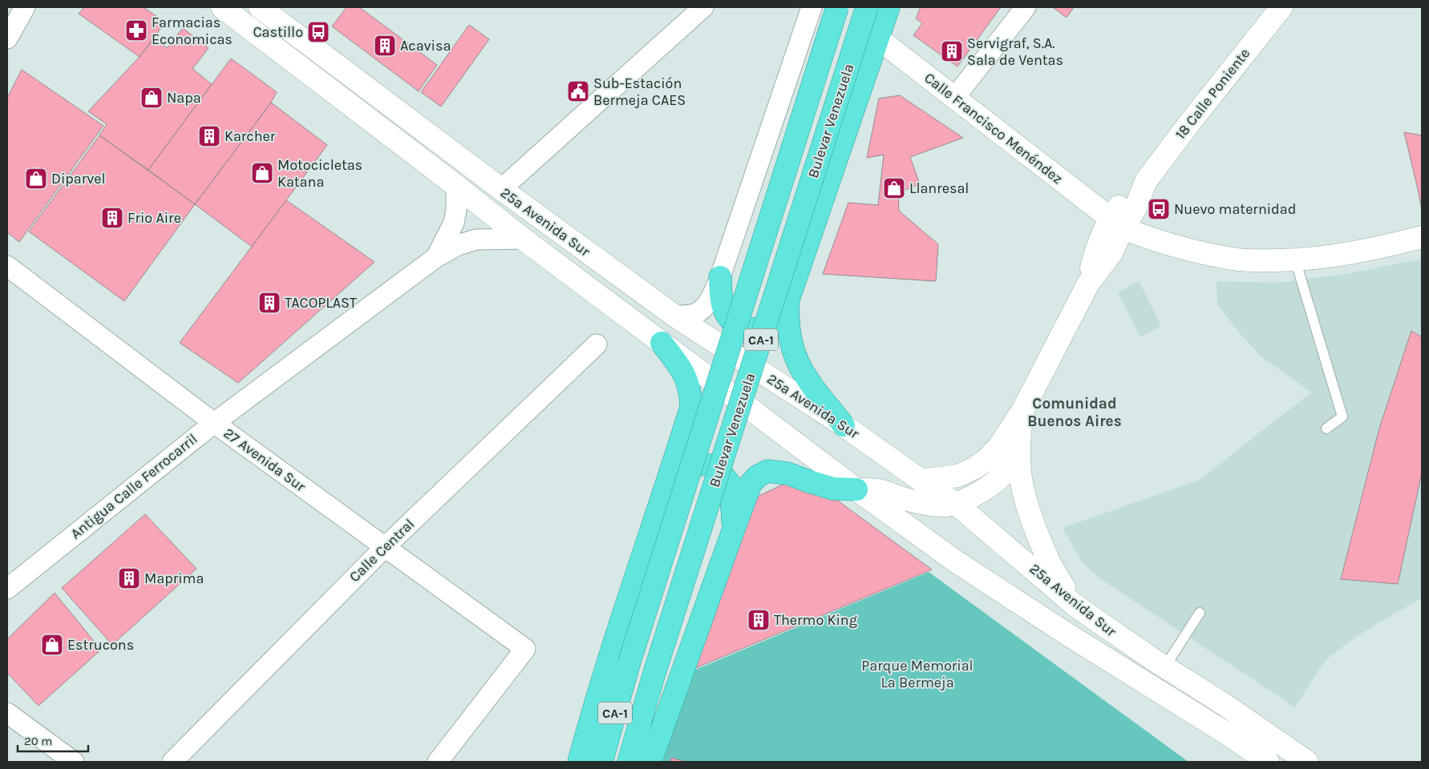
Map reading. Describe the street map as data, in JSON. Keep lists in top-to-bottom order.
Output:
{
  "streets": {
    "highway": ["Bulevar Venezuela", "CA-1"],
    "street": [
      "18 Calle Poniente",
      "Calle Francisco Menéndez",
      "25a Avenida Sur",
      "27 Avenida Sur",
      "Antigua Calle Ferrocarril",
      "Calle Central"
    ]
  },
  "crossings": [
    ["18 Calle Poniente", "Calle Francisco Menéndez"],
    ["18 Calle Poniente", "25a Avenida Sur"],
    ["25a Avenida Sur", "Antigua Calle Ferrocarril"],
    ["27 Avenida Sur", "Antigua Calle Ferrocarril"],
    ["27 Avenida Sur", "Calle Central"]
  ],
  "districts": ["Comunidad Buenos Aires"],
  "parks": ["Parque Memorial La Bermeja"],
  "places": {
    "pharmacy": ["Farmacias Economicas"],
    "bus stop": ["Castillo", "Nuevo maternidad"],
    "building": [
      "Acavisa",
      "Servigraf, S.A. Sala de Ventas",
      "Karcher",
      "Frio Aire",
      "TACOPLAST",
      "Maprima",
      "Thermo King"
    ],
    "public building": ["Sub-Estación Bermeja CAES"],
    "shop": [
      "Napa",
      "Motocicletas Katana",
      "Diparvel",
      "Llanresal",
      "Estrucons"
    ]
  },
  "scale_bar": "20 m"
}
